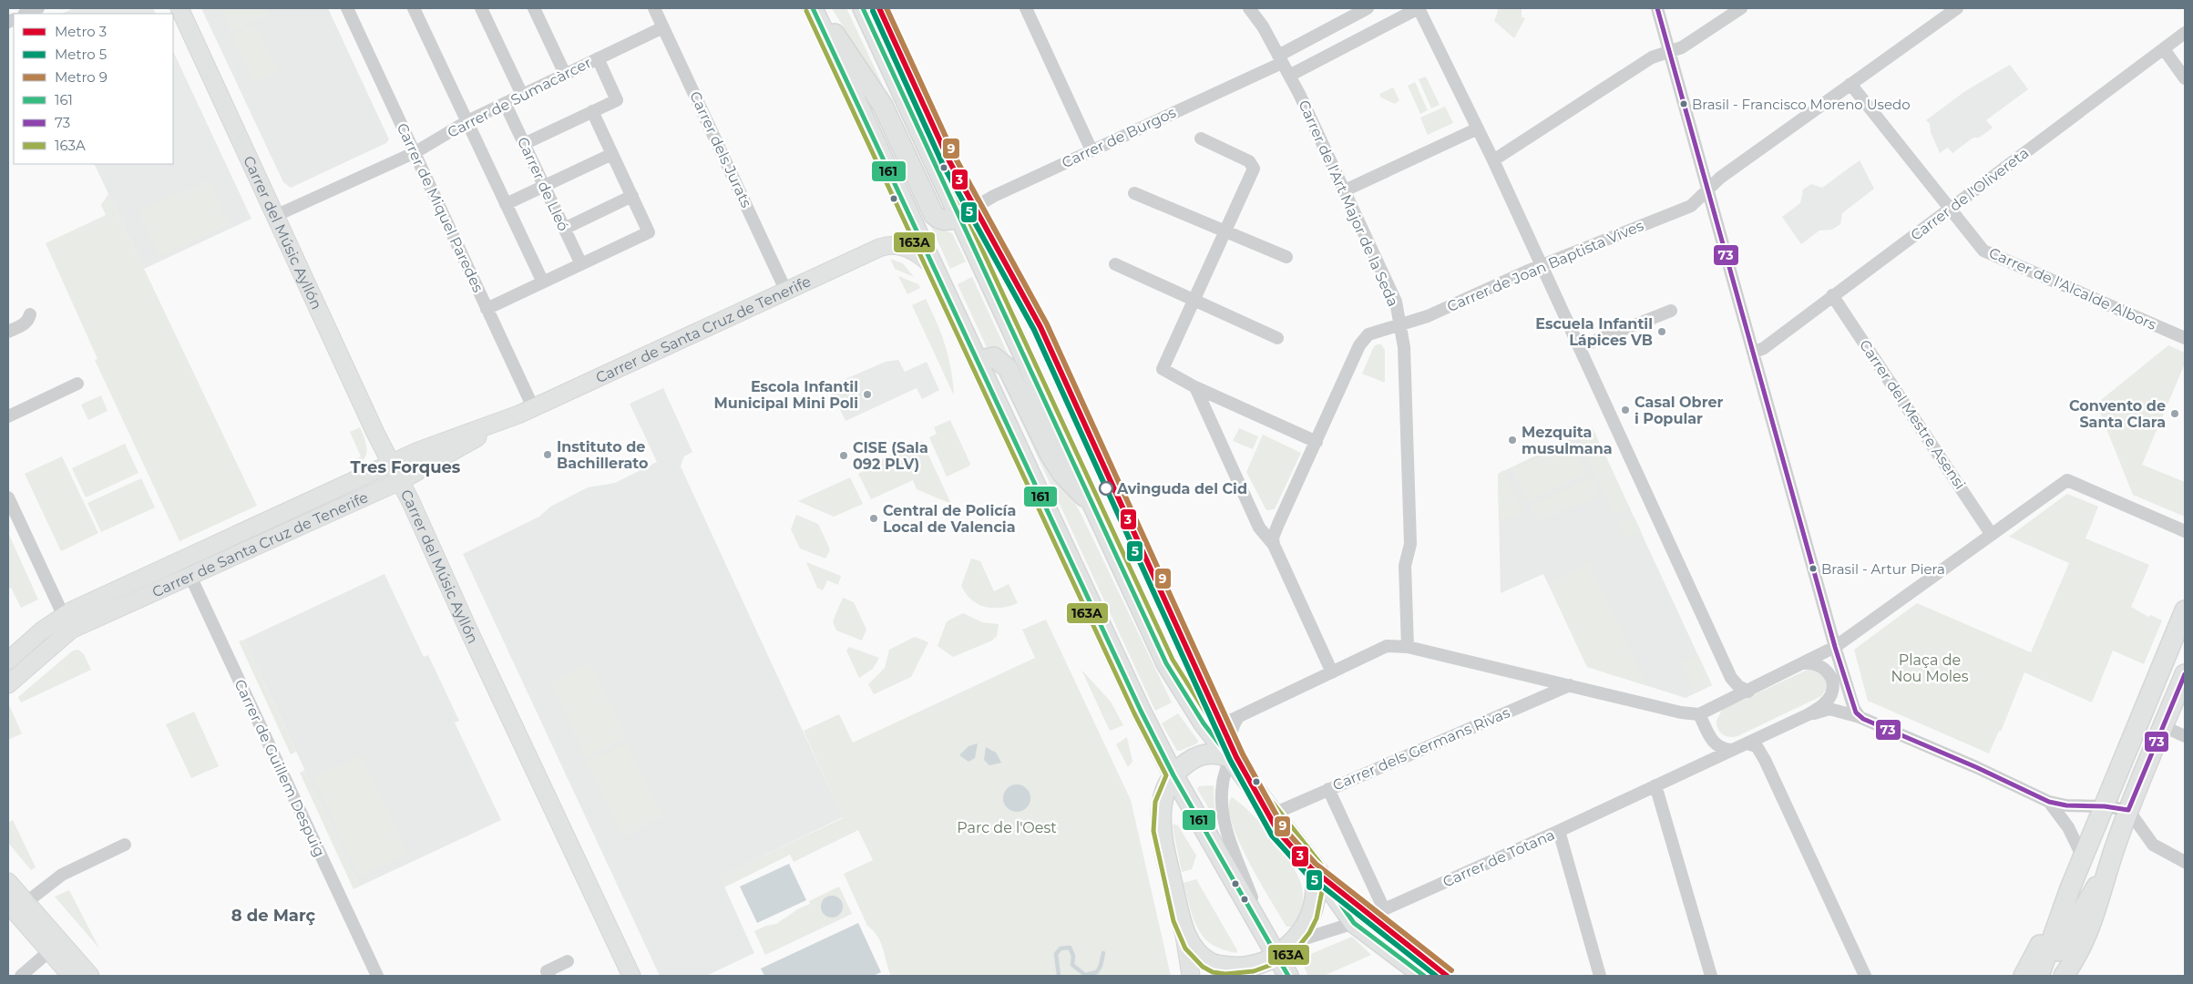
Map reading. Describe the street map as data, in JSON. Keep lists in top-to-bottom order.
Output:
{
  "streets": {
    "street": [
      "Carrer de Sumacàrcer",
      "Carrer de Burgos",
      "Carrer dels Jurats",
      "Carrer de Lleó",
      "Carrer de l'Olivereta",
      "Carrer de l'Art Major de la Seda",
      "Carrer de Miquel Paredes",
      "Carrer del Músic Ayllón",
      "Carrer de Joan Baptista Vives",
      "Carrer de l'Alcalde Albors",
      "Carrer de Santa Cruz de Tenerife",
      "Carrer del Mestre Asensi",
      "Carrer dels Germans Rivas",
      "Carrer de Guillem Despuig",
      "Carrer de Totana"
    ]
  },
  "crossings": [
    ["Carrer de Sumacàrcer", "Carrer dels Jurats"],
    ["Carrer de Sumacàrcer", "Carrer de Lleó"],
    ["Carrer de Sumacàrcer", "Carrer de Miquel Paredes"],
    ["Carrer de Sumacàrcer", "Carrer del Músic Ayllón"],
    ["Carrer de Burgos", "Carrer de l'Art Major de la Seda"],
    ["Carrer dels Jurats", "Carrer de Santa Cruz de Tenerife"],
    ["Carrer de l'Olivereta", "Carrer de l'Alcalde Albors"],
    ["Carrer de l'Olivereta", "Carrer del Mestre Asensi"],
    ["Carrer de l'Art Major de la Seda", "Carrer de Joan Baptista Vives"],
    ["Carrer de Miquel Paredes", "Carrer de Santa Cruz de Tenerife"],
    ["Carrer del Músic Ayllón", "Carrer de Santa Cruz de Tenerife"],
    ["Carrer de Joan Baptista Vives", "Carrer de l'Alcalde Albors"],
    ["Carrer de Santa Cruz de Tenerife", "Carrer de Guillem Despuig"]
  ],
  "districts": ["Tres Forques", "8 de Març"],
  "parks": ["Plaça de Nou Moles", "Parc de l'Oest"],
  "places": [
    "Brasil - Francisco Moreno Usedo",
    "Escuela Infantil Lápices VB",
    "Escola Infantil Municipal Mini Poli",
    "Casal Obrer i Popular",
    "Convento de Santa Clara",
    "Mezquita musulmana",
    "Instituto de Bachillerato",
    "CISE (Sala 092 PLV)",
    "Avinguda del Cid",
    "Central de Policía Local de Valencia",
    "Brasil - Artur Piera"
  ],
  "lines": [
    "metro line 3",
    "metro line 9",
    "transit line 161",
    "transit line 73",
    "transit line 163A",
    "metro line 5"
  ],
  "legend": [
    "Metro 3",
    "Metro 5",
    "Metro 9",
    "161",
    "73",
    "163A"
  ]
}
